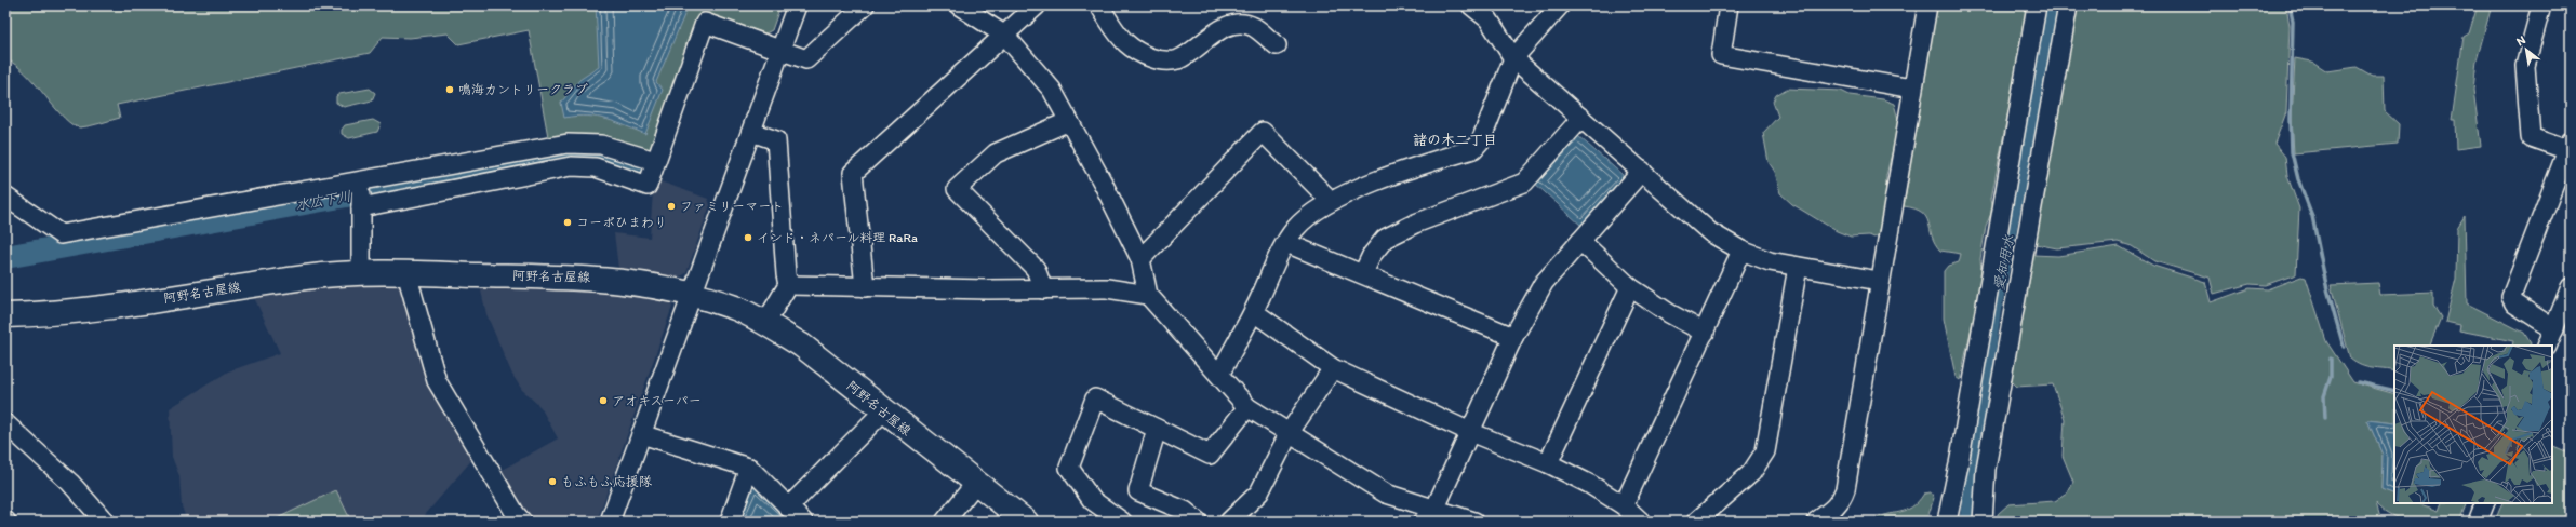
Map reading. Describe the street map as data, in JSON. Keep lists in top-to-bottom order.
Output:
{
  "streets": {
    "main road": ["阿野名古屋線"]
  },
  "districts": ["諸の木二丁目"],
  "water": ["水広下川", "愛知用水"],
  "places": [
    "鳴海カントリークラブ",
    "ファミリーマート",
    "コーポひまわり",
    "インド・ネパール料理 RaRa",
    "アオキスーパー",
    "もふもふ応援隊"
  ],
  "north": "top left"
}
